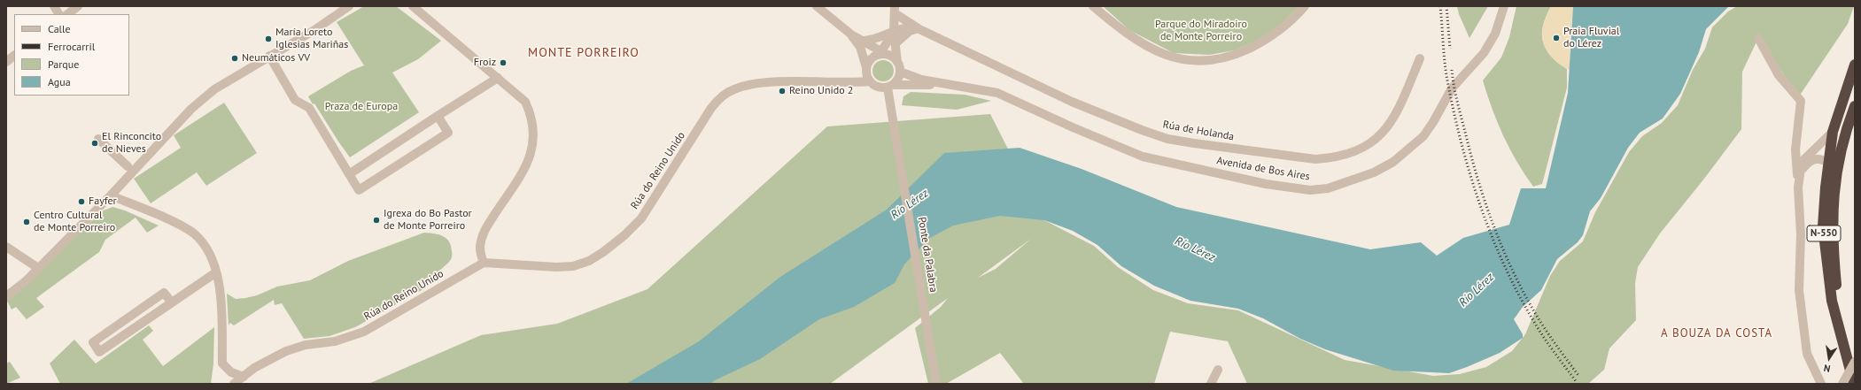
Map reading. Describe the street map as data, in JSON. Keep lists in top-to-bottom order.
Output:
{
  "streets": {
    "highway": ["N-550"],
    "street": [
      "Rúa de Holanda",
      "Avenida de Bos Aires",
      "Rúa do Reino Unido",
      "Ponte da Palabra"
    ]
  },
  "crossings": [
    ["Rúa de Holanda", "Avenida de Bos Aires"],
    ["Rúa de Holanda", "Rúa do Reino Unido"],
    ["Rúa de Holanda", "Ponte da Palabra"],
    ["Avenida de Bos Aires", "Rúa do Reino Unido"],
    ["Avenida de Bos Aires", "Ponte da Palabra"],
    ["Rúa do Reino Unido", "Ponte da Palabra"]
  ],
  "districts": ["MONTE PORREIRO", "A BOUZA DA COSTA"],
  "water": ["Río Lérez"],
  "parks": ["Parque do Miradoiro de Monte Porreiro", "Praza de Europa"],
  "places": [
    "Praia Fluvial do Lérez",
    "María Loreto Iglesias Mariñas",
    "Neumáticos VV",
    "Froiz",
    "Reino Unido 2",
    "El Rinconcito de Nieves",
    "Fayfer",
    "Igrexa do Bo Pastor de Monte Porreiro",
    "Centro Cultural de Monte Porreiro"
  ],
  "legend": [
    "Calle",
    "Ferrocarril",
    "Parque",
    "Agua"
  ],
  "north": "bottom"
}
